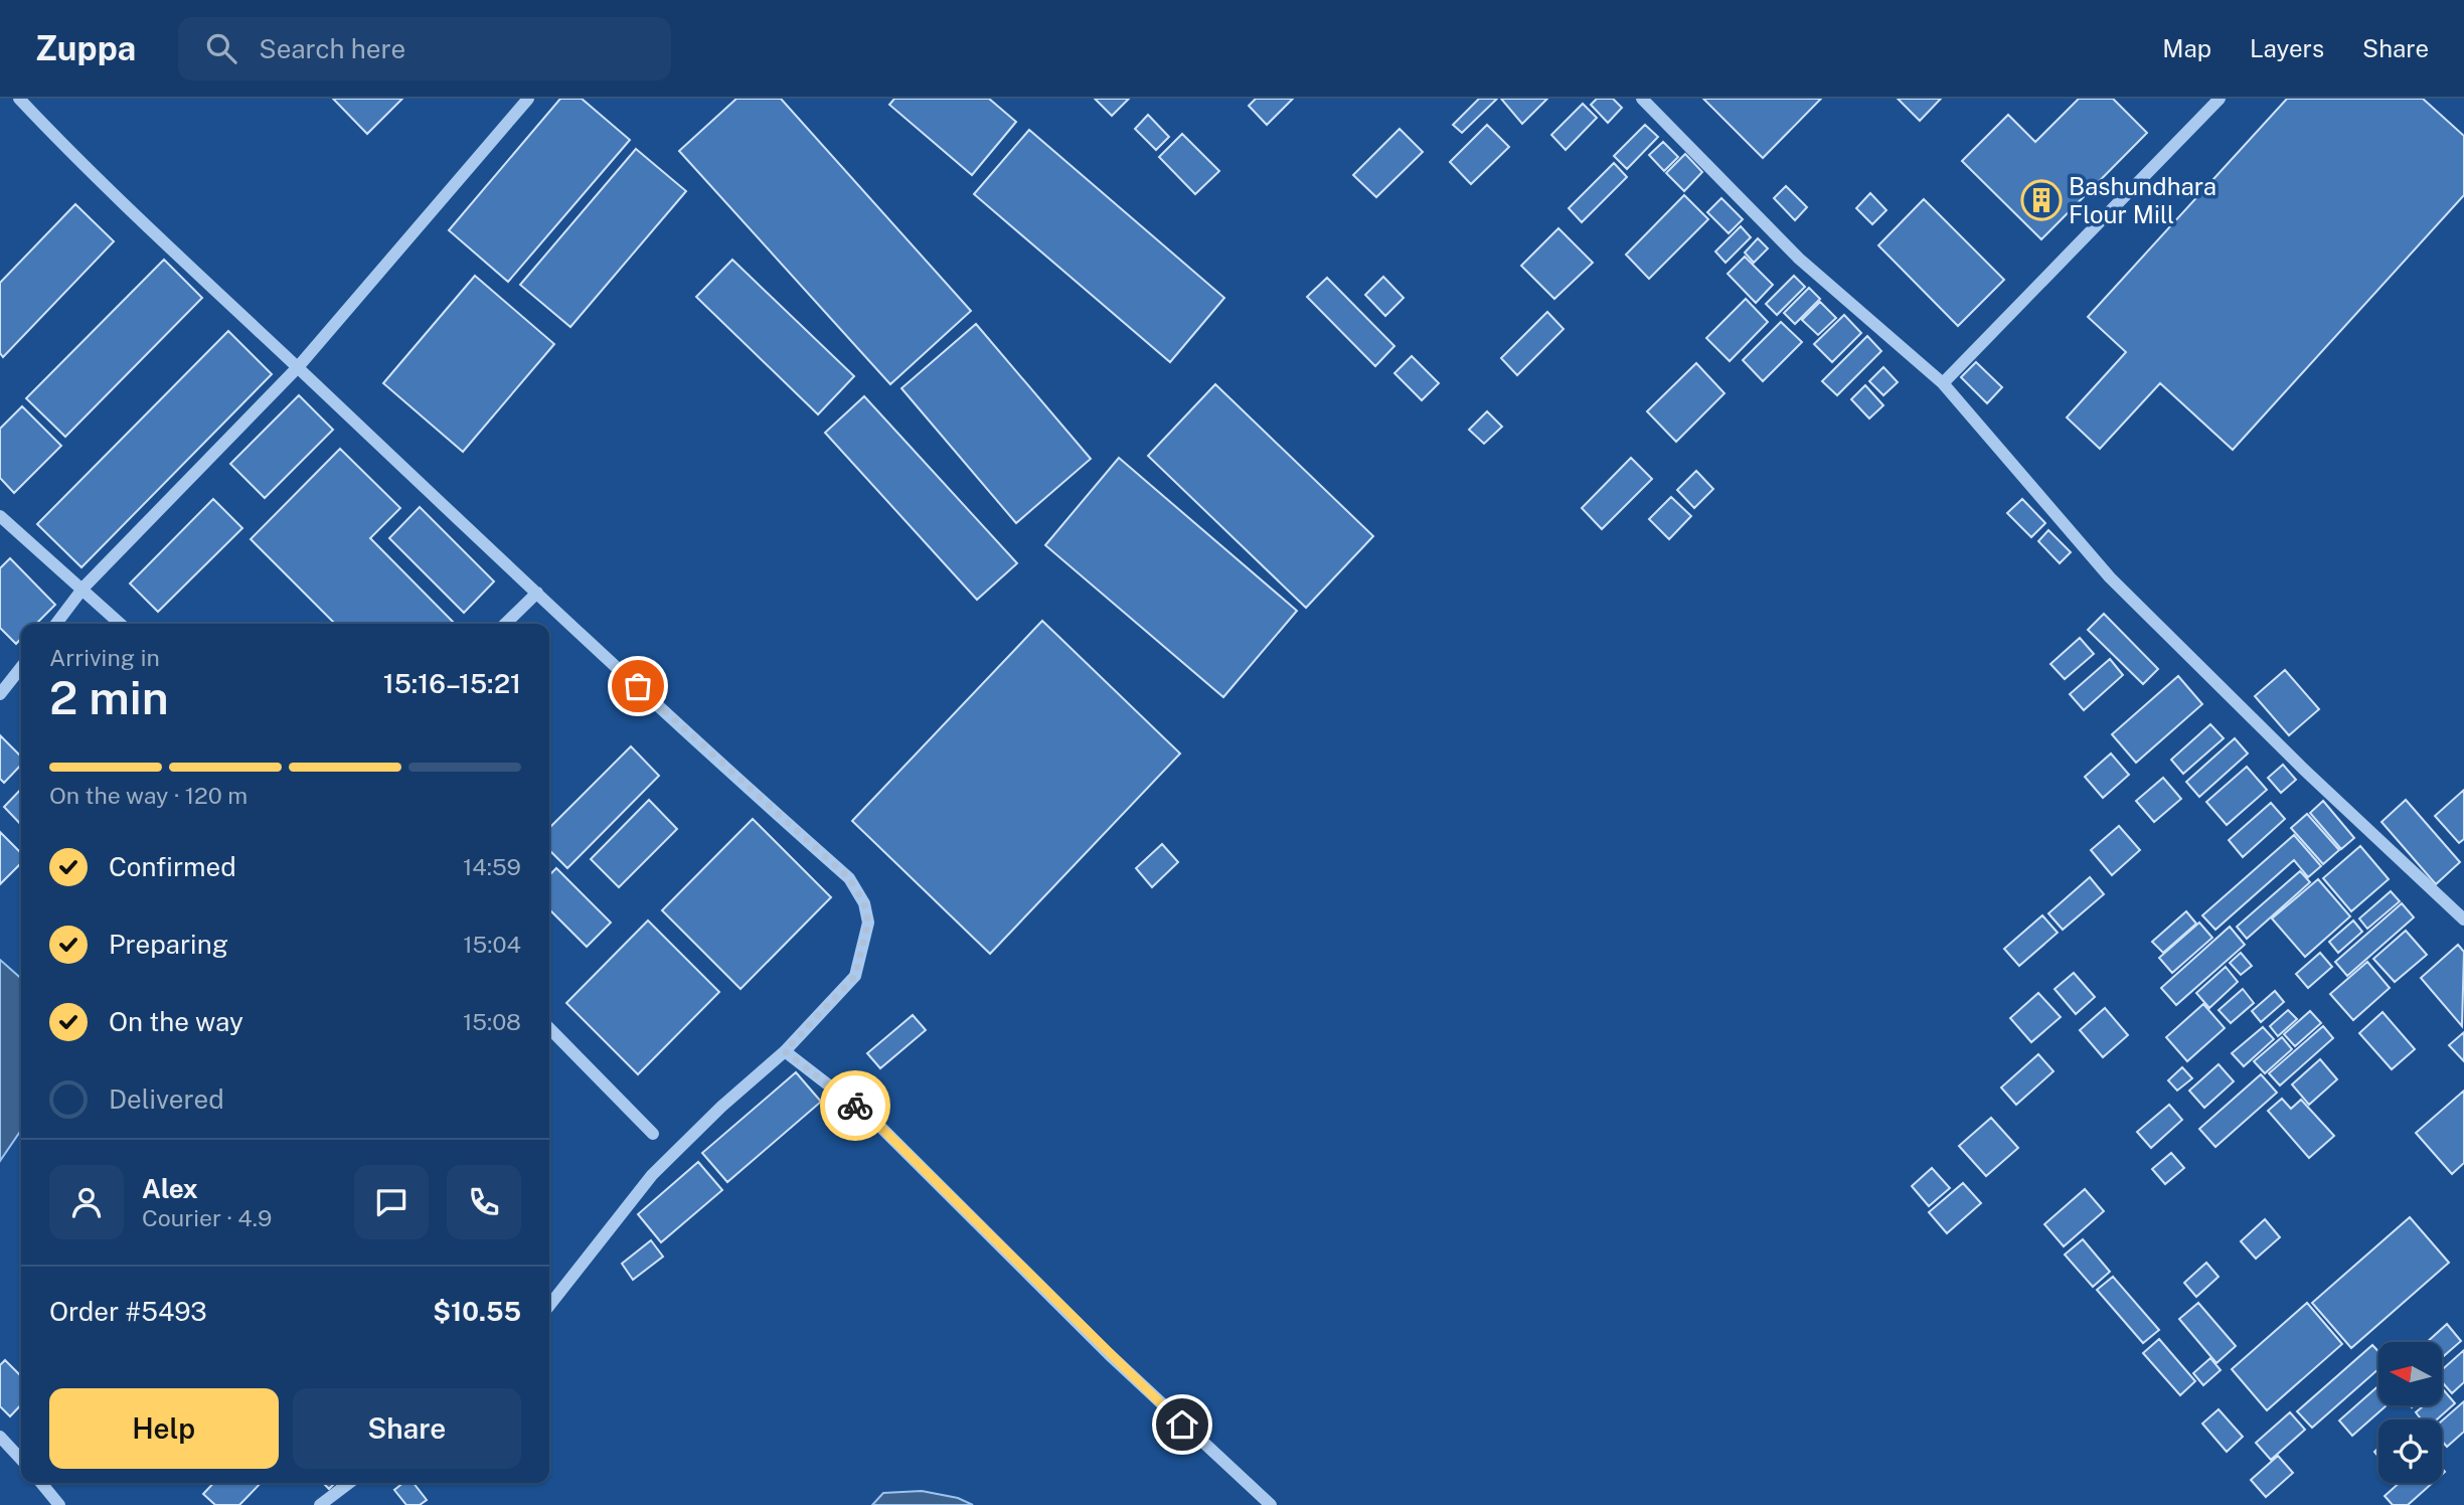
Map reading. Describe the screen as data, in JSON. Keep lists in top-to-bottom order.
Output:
{
  "places": {
    "building": ["Bashundhara Flour Mill"]
  },
  "north": "left",
  "page": {
    "header": "Zuppa",
    "search": "Search here",
    "nav": ["Map", "Layers", "Share"],
    "heading": ["2 min", "Arriving in", "15:16–15:21"],
    "panel": [
      "Alex",
      "Courier · 4.9",
      "Order #5493",
      "$10.55"
    ],
    "bar": "On the way · 120 m",
    "list": [
      ["Confirmed", "14:59"],
      ["Preparing", "15:04"],
      ["On the way", "15:08"],
      "Delivered"
    ],
    "buttons": ["Help", "Share"]
  }
}
